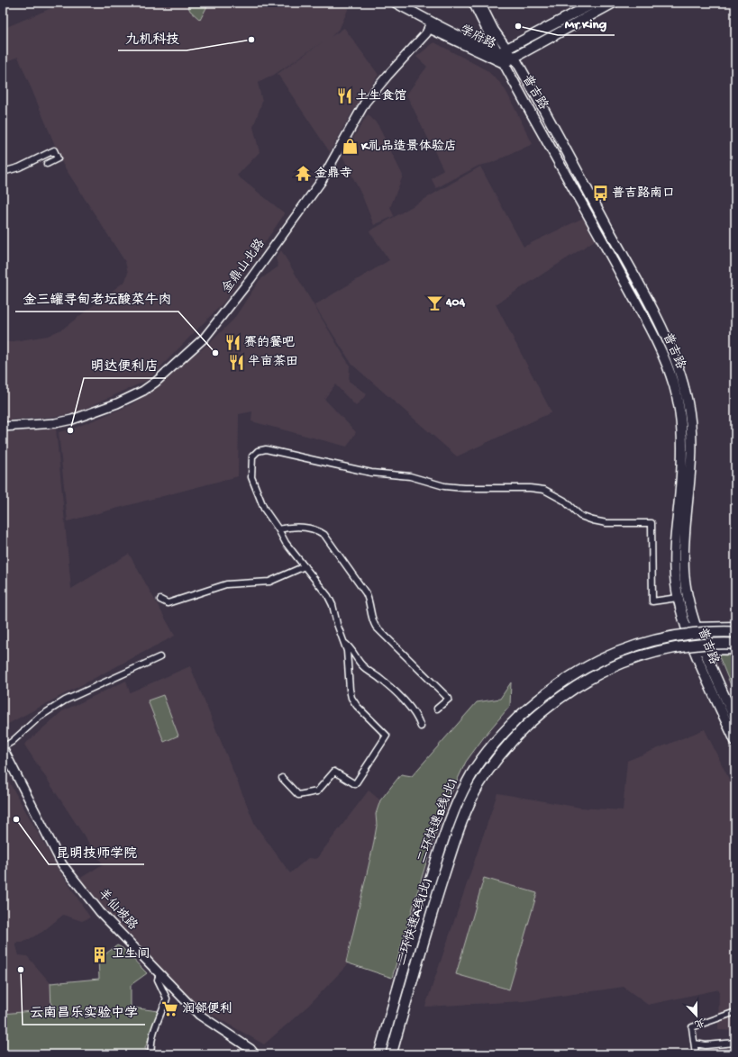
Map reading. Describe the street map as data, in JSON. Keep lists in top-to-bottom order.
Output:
{
  "streets": {
    "highway": ["二环快速B线(北)", "二环快速A线(北)"],
    "main road": ["学府路", "普吉路"],
    "street": ["金鼎山北路", "羊仙坡路"]
  },
  "crossings": [
    ["学府路", "普吉路"],
    ["学府路", "金鼎山北路"]
  ],
  "places": {
    "other": [
      "Mr King",
      "九机科技",
      "金三罐寻甸老坛酸菜牛肉",
      "明达便利店",
      "昆明技师学院",
      "云南昌乐实验中学"
    ],
    "restaurant": ["土生食馆", "赛的餐吧", "半亩茶田"],
    "shop": ["K礼品造景体验店"],
    "temple": ["金鼎寺"],
    "bus stop": ["普吉路南口"],
    "bar": ["404"],
    "building": ["卫生间"],
    "supermarket": ["润邻便利"]
  },
  "north": "bottom"
}
